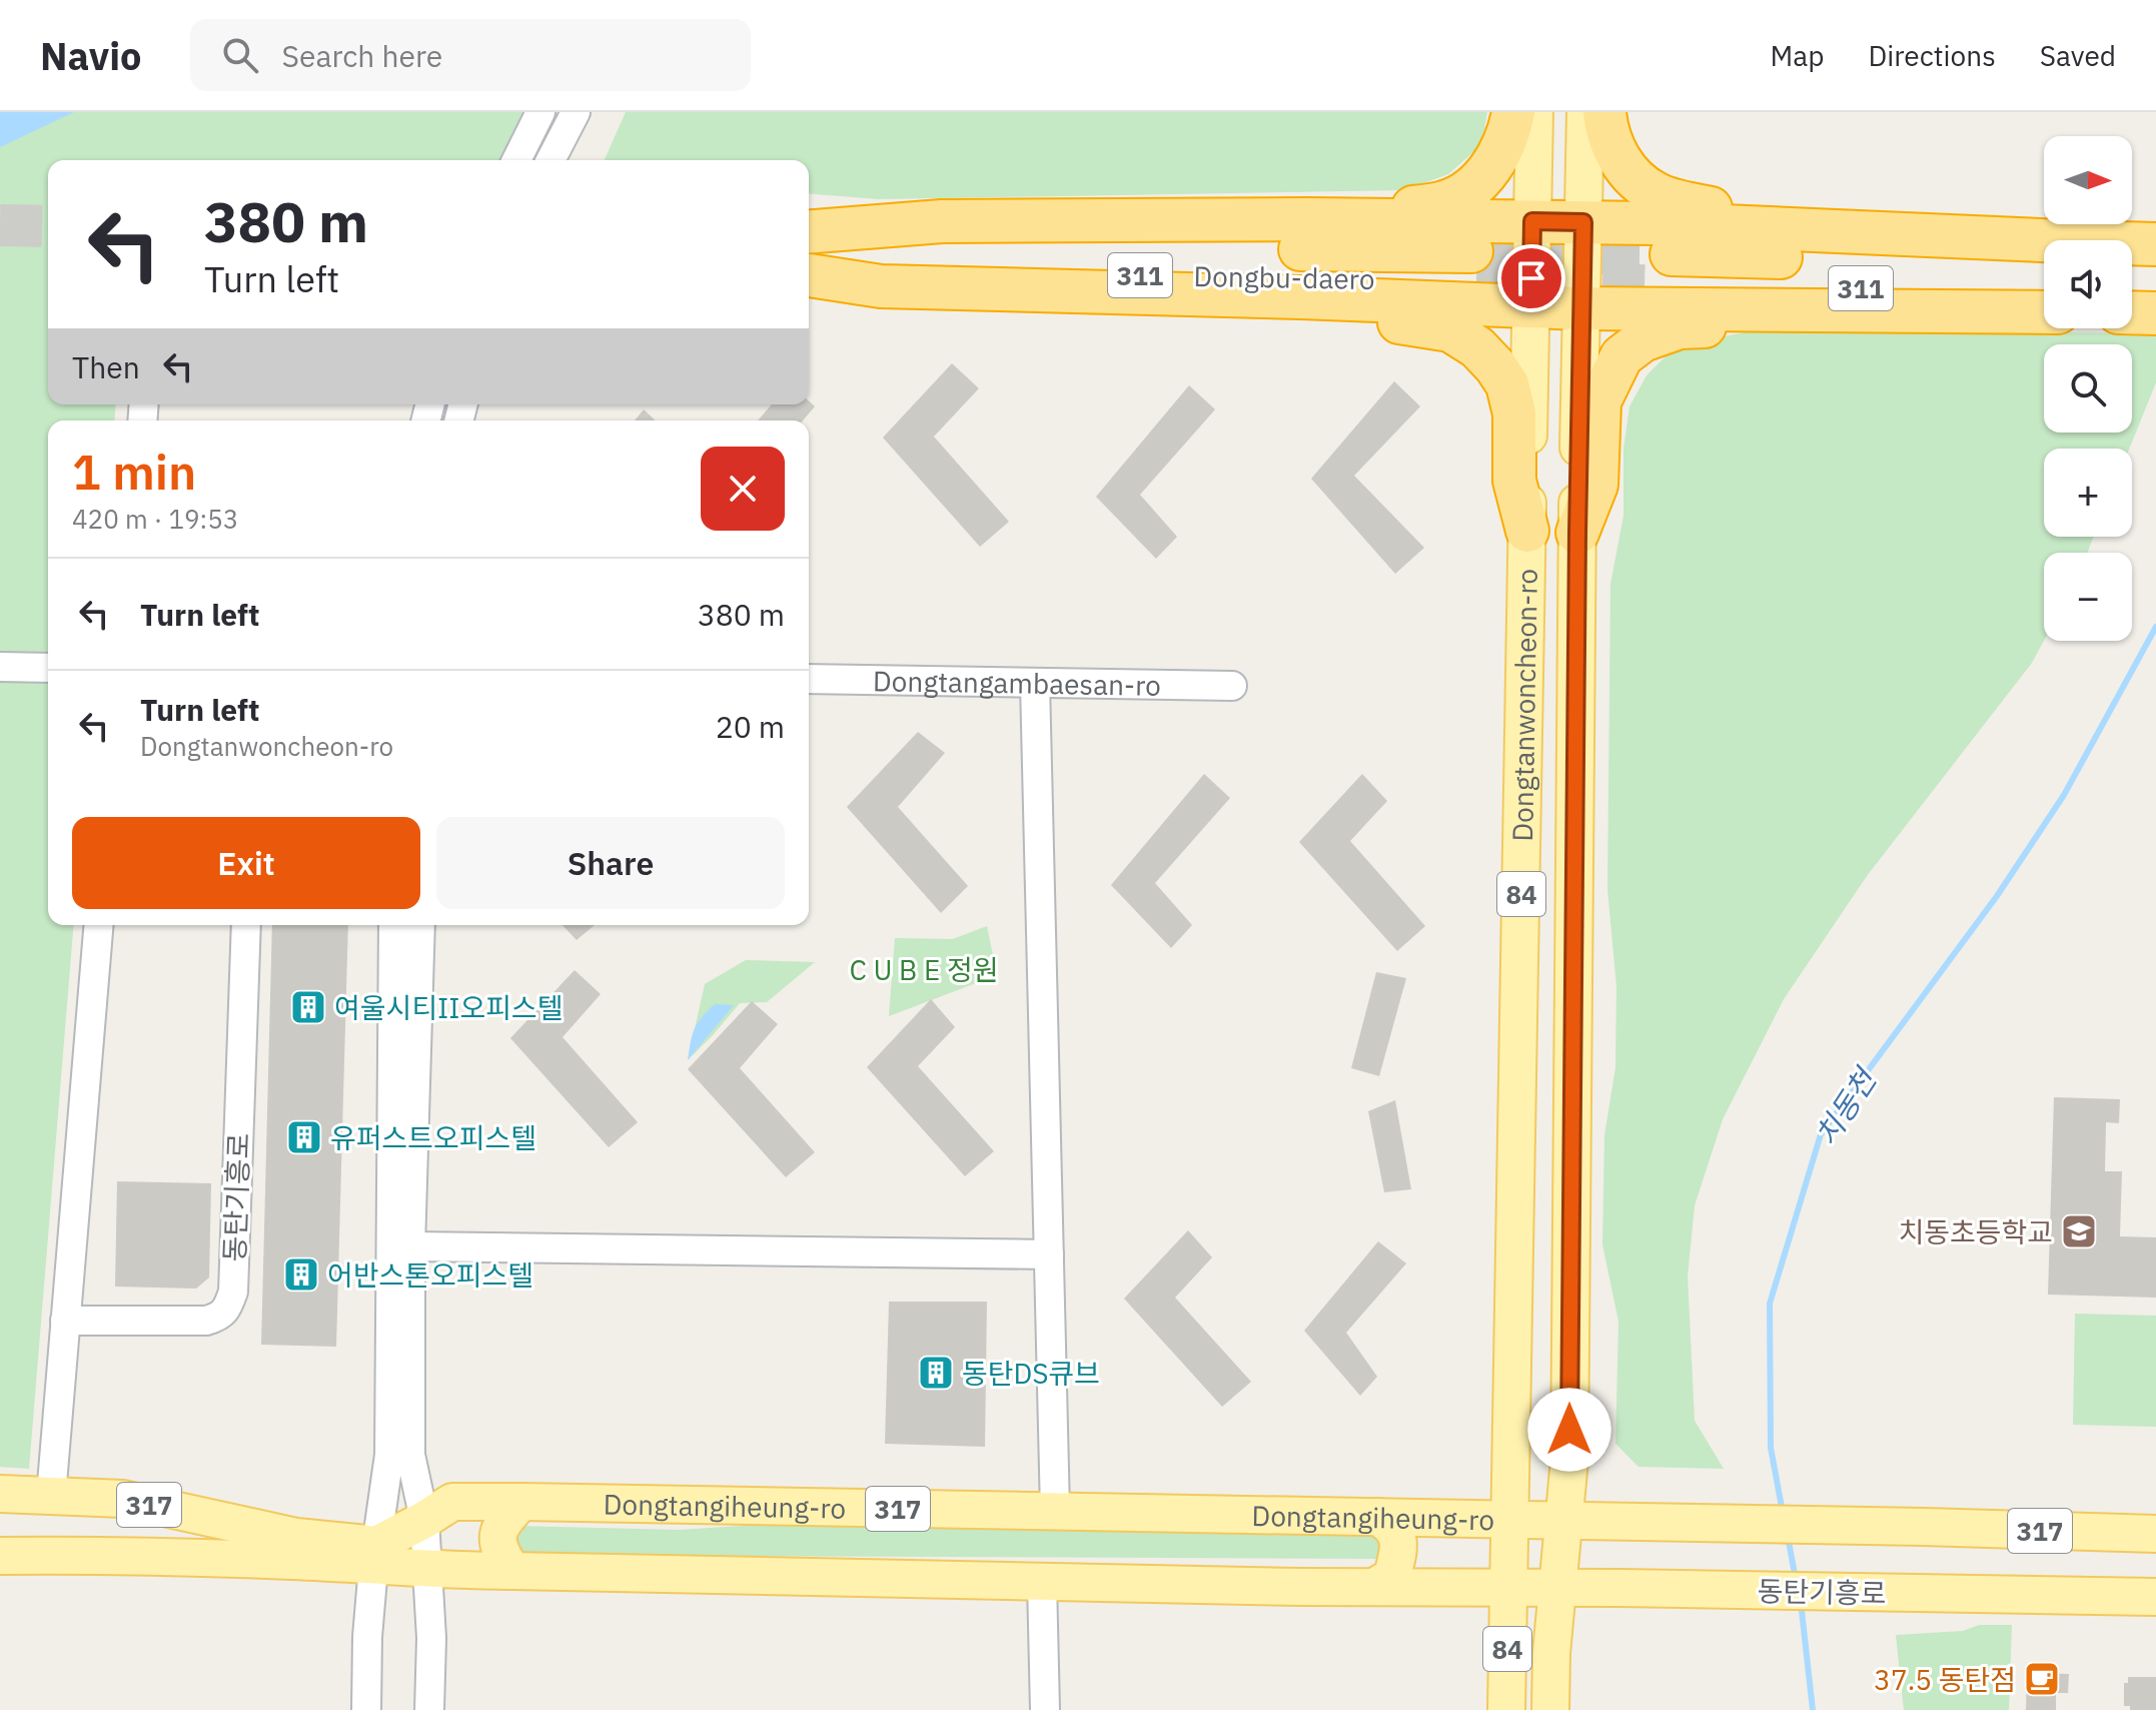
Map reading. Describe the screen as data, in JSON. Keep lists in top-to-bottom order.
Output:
{
  "streets": {
    "highway": ["311", "Dongbu-daero"],
    "main road": [
      "Dongtanwoncheon-ro",
      "84",
      "동탄기흥로",
      "317",
      "Dongtangiheung-ro"
    ],
    "street": ["Dongtangambaesan-ro"]
  },
  "crossings": [
    ["Dongtanwoncheon-ro", "84"],
    ["Dongtanwoncheon-ro", "동탄기흥로"],
    ["Dongtanwoncheon-ro", "317"],
    ["Dongtanwoncheon-ro", "Dongtangiheung-ro"],
    ["84", "동탄기흥로"],
    ["84", "317"],
    ["동탄기흥로", "317"],
    ["317", "Dongtangiheung-ro"]
  ],
  "water": ["치동천"],
  "parks": ["C U B E 정원"],
  "places": {
    "building": [
      "여울시티II오피스텔",
      "유퍼스트오피스텔",
      "어반스톤오피스텔",
      "동탄DS큐브"
    ],
    "school or university": ["치동초등학교"],
    "cafe": ["37.5 동탄점"]
  },
  "north": "right",
  "page": {
    "header": "Navio",
    "search": "Search here",
    "nav": ["Map", "Directions", "Saved"],
    "map_buttons": ["+", "−"],
    "turn": ["380 m", "Turn left"],
    "then": "Then",
    "heading": ["1 min", "420 m · 19:53"],
    "list": [
      {
        "name": "Turn left",
        "value": "380 m"
      },
      {
        "name": "Turn left",
        "note": "Dongtanwoncheon-ro",
        "value": "20 m"
      }
    ],
    "buttons": ["Exit", "Share"]
  }
}
